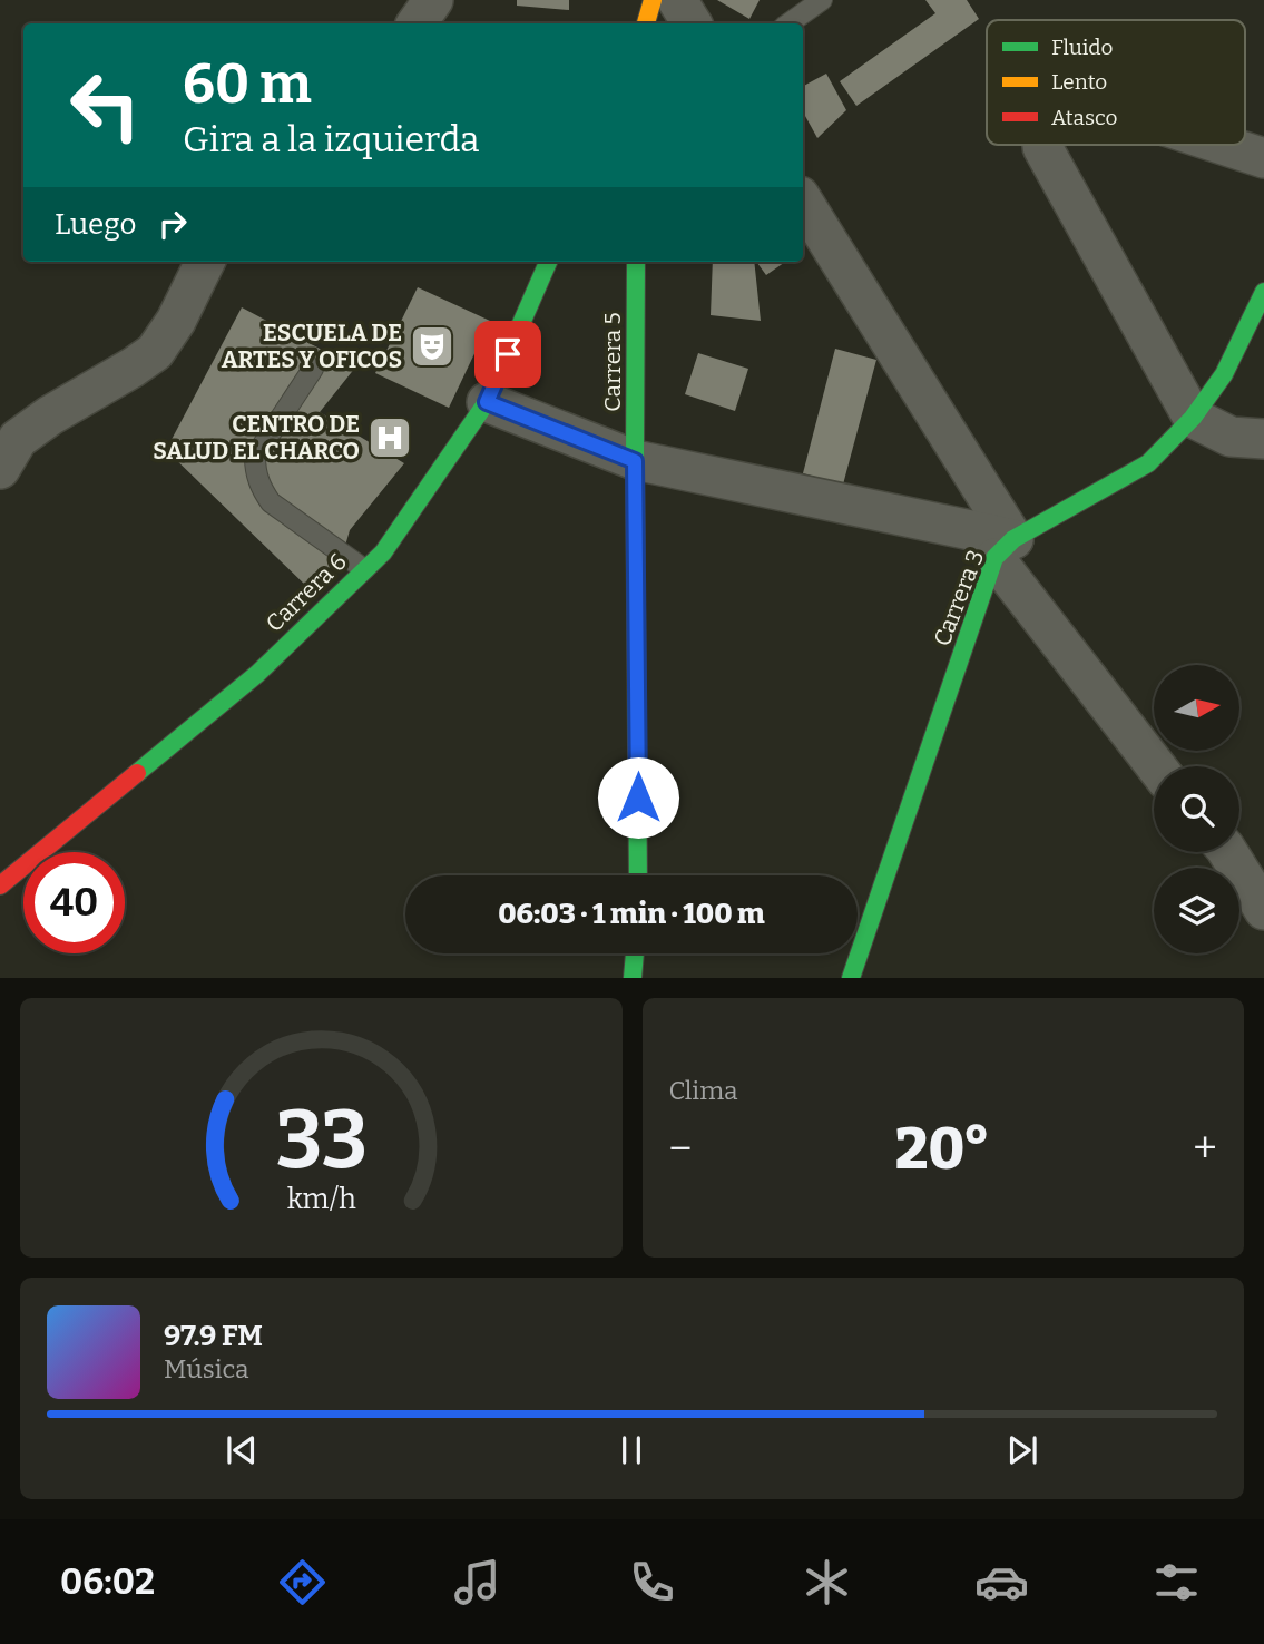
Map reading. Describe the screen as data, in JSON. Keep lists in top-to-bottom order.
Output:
{
  "streets": {
    "street": ["Carrera 5", "Carrera 6", "Carrera 3"]
  },
  "places": {
    "theatre": ["ESCUELA DE ARTES Y OFICOS"],
    "hospital": ["CENTRO DE SALUD EL CHARCO"]
  },
  "legend": ["Fluido", "Lento", "Atasco"],
  "north": "right",
  "page": {
    "turn": ["60 m", "Gira a la izquierda"],
    "then": "Luego",
    "limit": "40",
    "trip": "06:03 · 1 min · 100 m",
    "tile": "Clima",
    "heat": ["−", "20°", "+"],
    "song": ["97.9 FM", "Música"],
    "tabs": "06:02",
    "gauge": ["33", "km/h"]
  }
}
